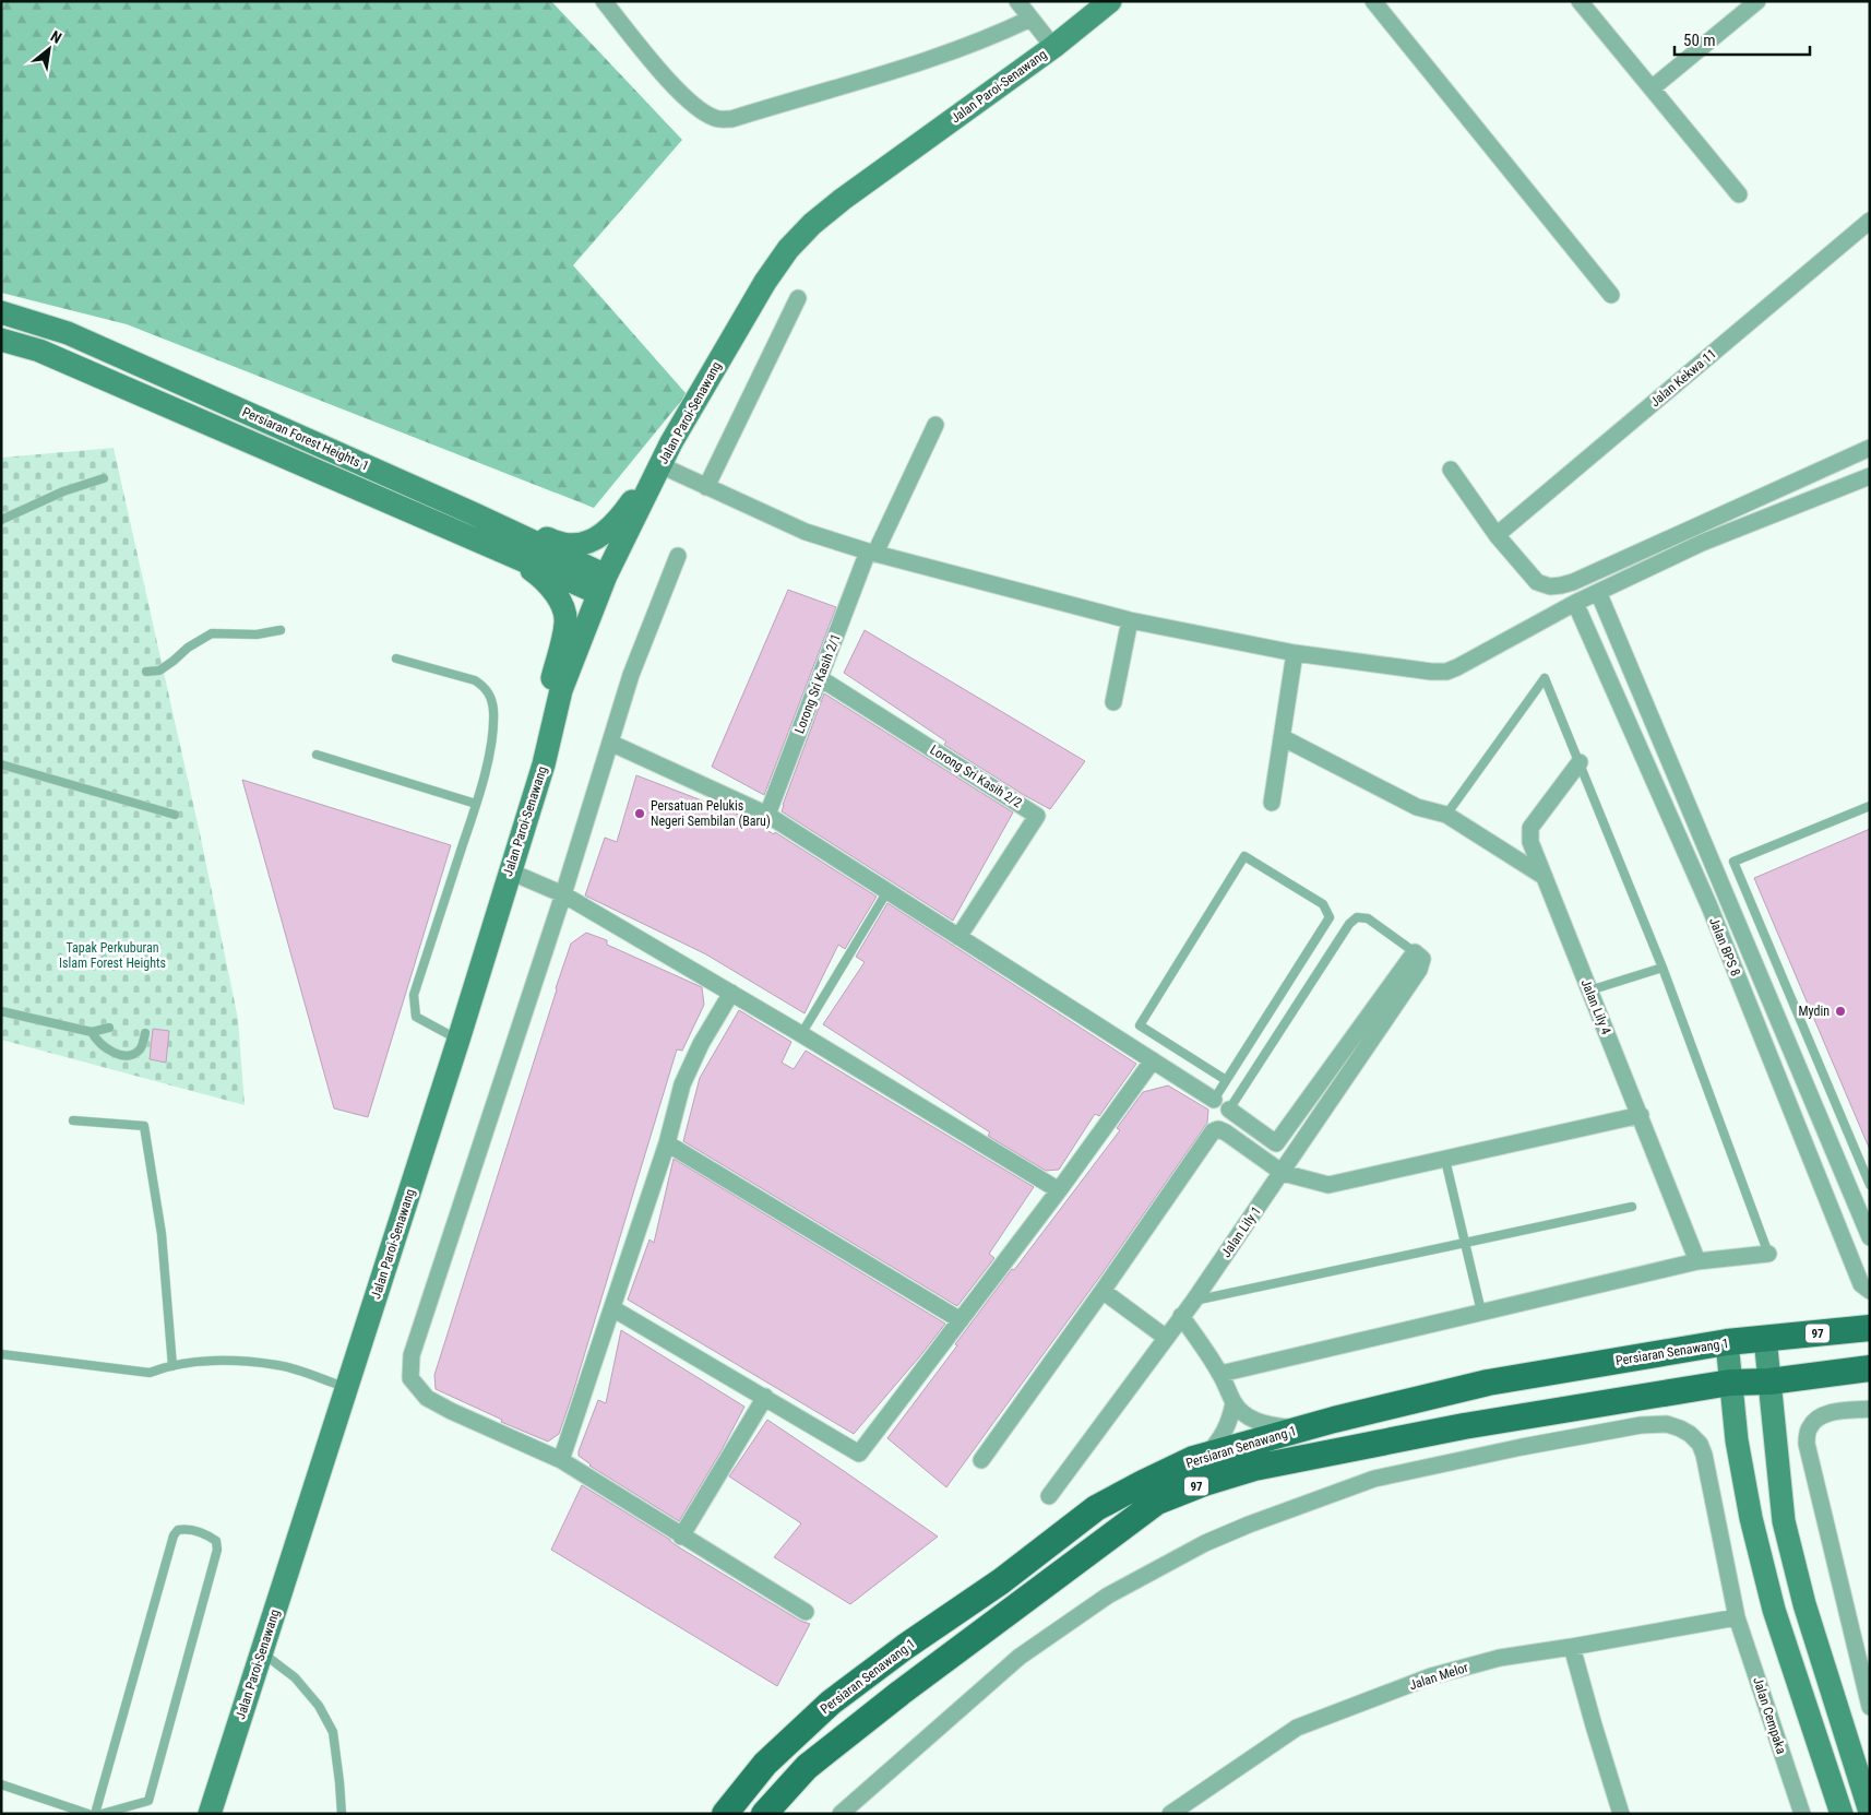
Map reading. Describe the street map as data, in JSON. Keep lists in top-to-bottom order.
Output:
{
  "streets": {
    "main road": [
      "Jalan Paroi-Senawang",
      "Persiaran Forest Heights 1",
      "97",
      "Persiaran Senawang 1"
    ],
    "street": [
      "Jalan Kekwa 11",
      "Lorong Sri Kasih 2/1",
      "Lorong Sri Kasih 2/2",
      "Jalan BPS 8",
      "Jalan Lily 4",
      "Jalan Lily 1",
      "Jalan Melor",
      "Jalan Cempaka"
    ]
  },
  "crossings": [
    ["Jalan Paroi-Senawang", "Persiaran Forest Heights 1"],
    ["Lorong Sri Kasih 2/1", "Lorong Sri Kasih 2/2"],
    ["Jalan Melor", "Jalan Cempaka"]
  ],
  "parks": ["Tapak Perkuburan Islam Forest Heights"],
  "places": ["Persatuan Pelukis Negeri Sembilan (Baru)", "Mydin"],
  "scale_bar": "50 m",
  "north": "top right"
}
